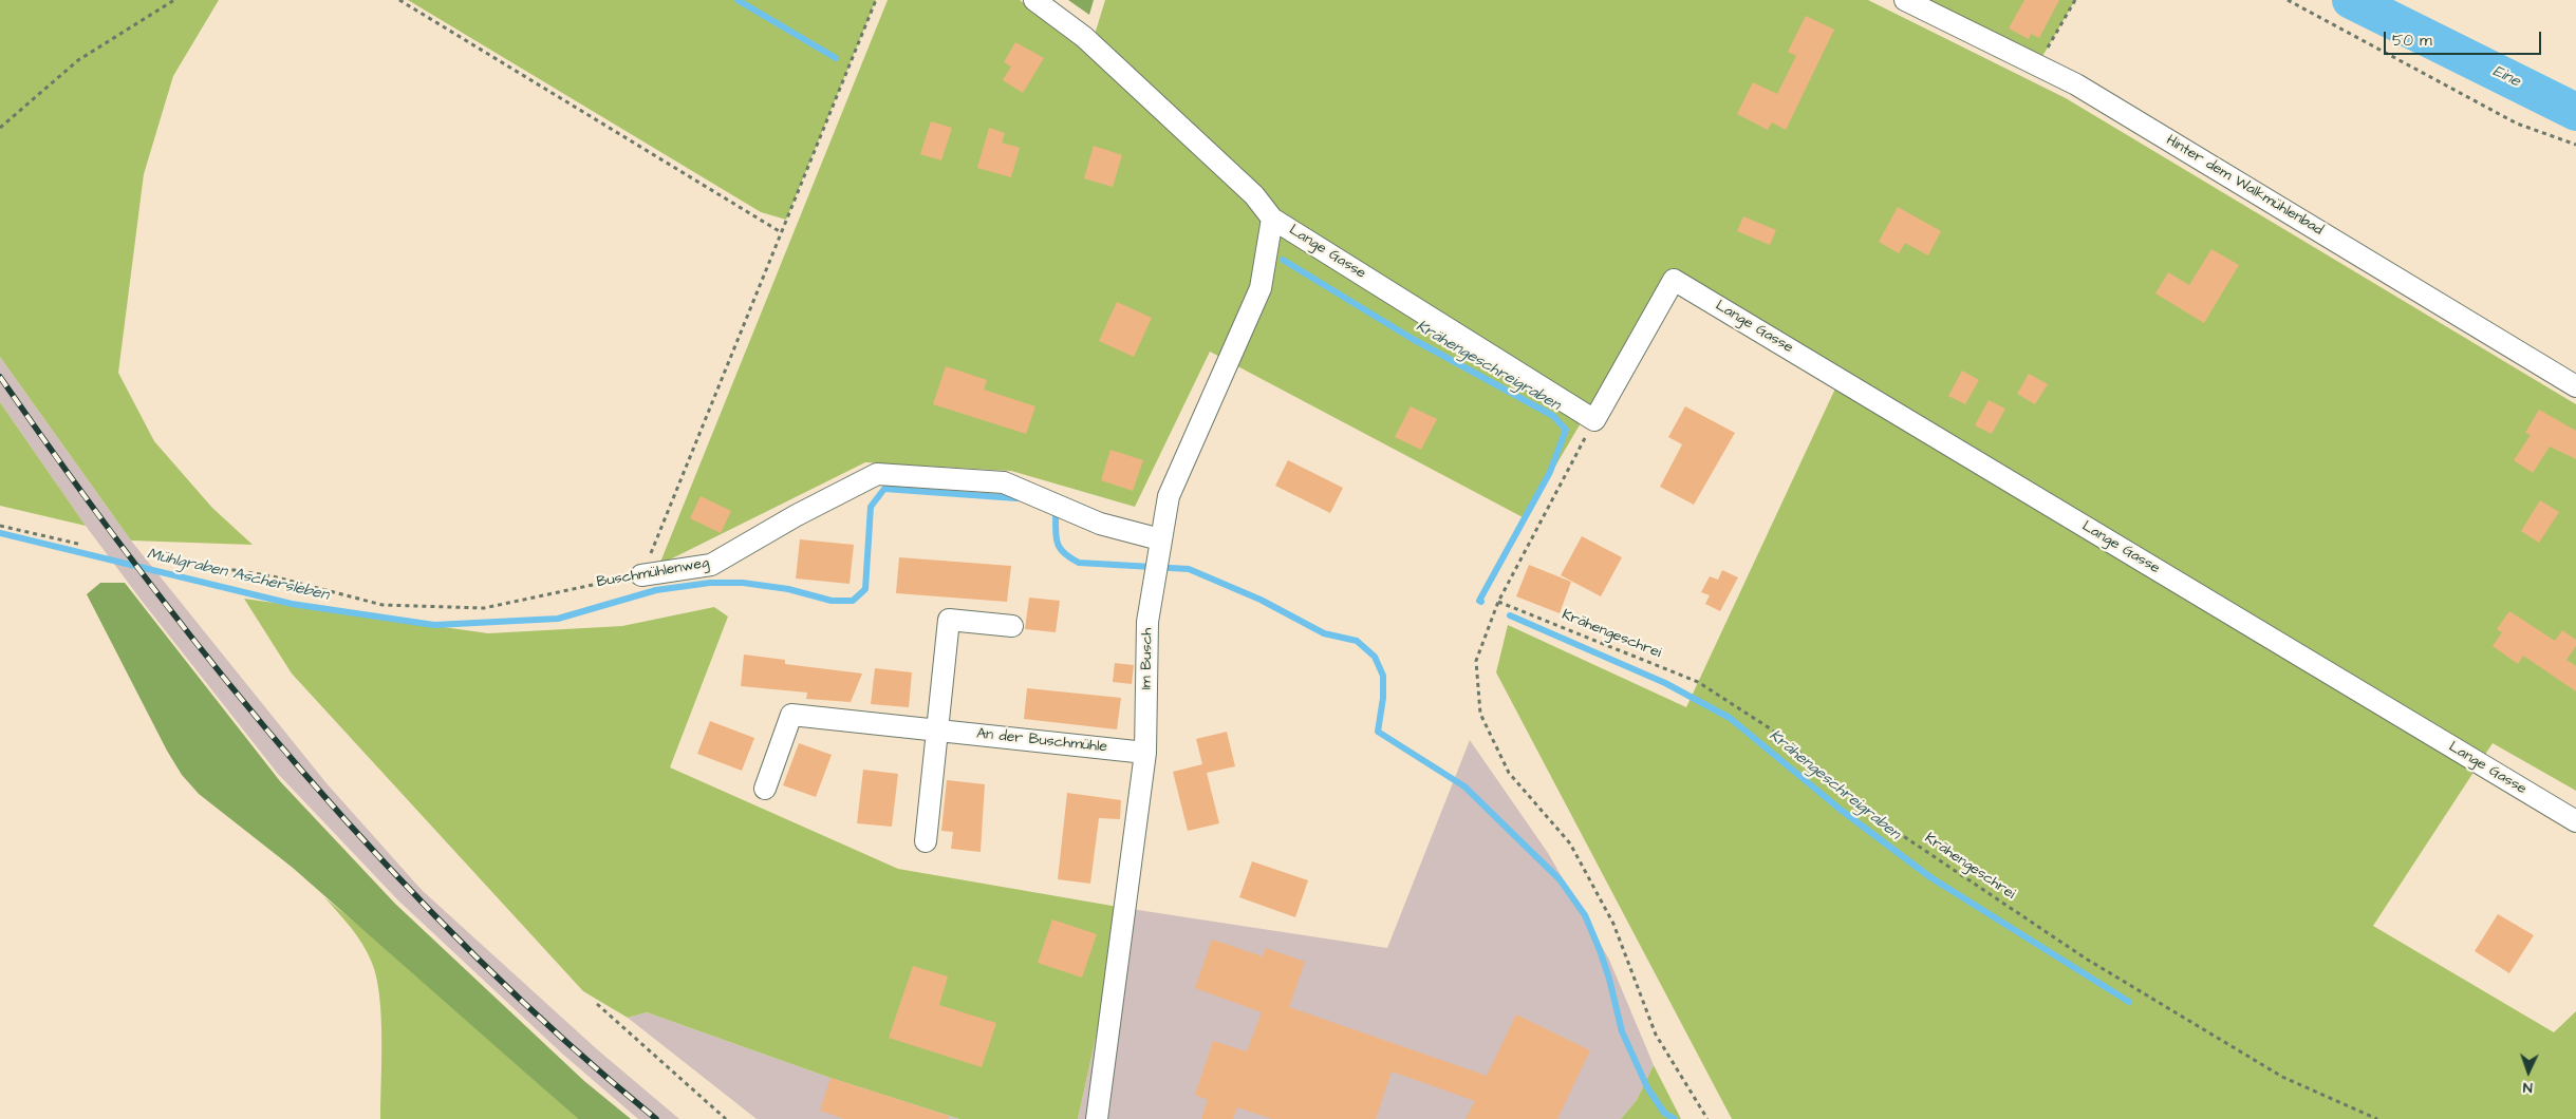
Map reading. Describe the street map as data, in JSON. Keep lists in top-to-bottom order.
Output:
{
  "streets": {
    "street": [
      "Hinter dem Walkmühlenbad",
      "Lange Gasse",
      "Buschmühlenweg",
      "Im Busch",
      "An der Buschmühle"
    ],
    "path": ["Krähengeschrei"]
  },
  "crossings": [
    ["Lange Gasse", "Im Busch"],
    ["Buschmühlenweg", "Im Busch"],
    ["Im Busch", "An der Buschmühle"]
  ],
  "water": ["Eine", "Krähengeschreigraben", "Mühlgraben Aschersleben"],
  "scale_bar": "50 m",
  "north": "bottom"
}
